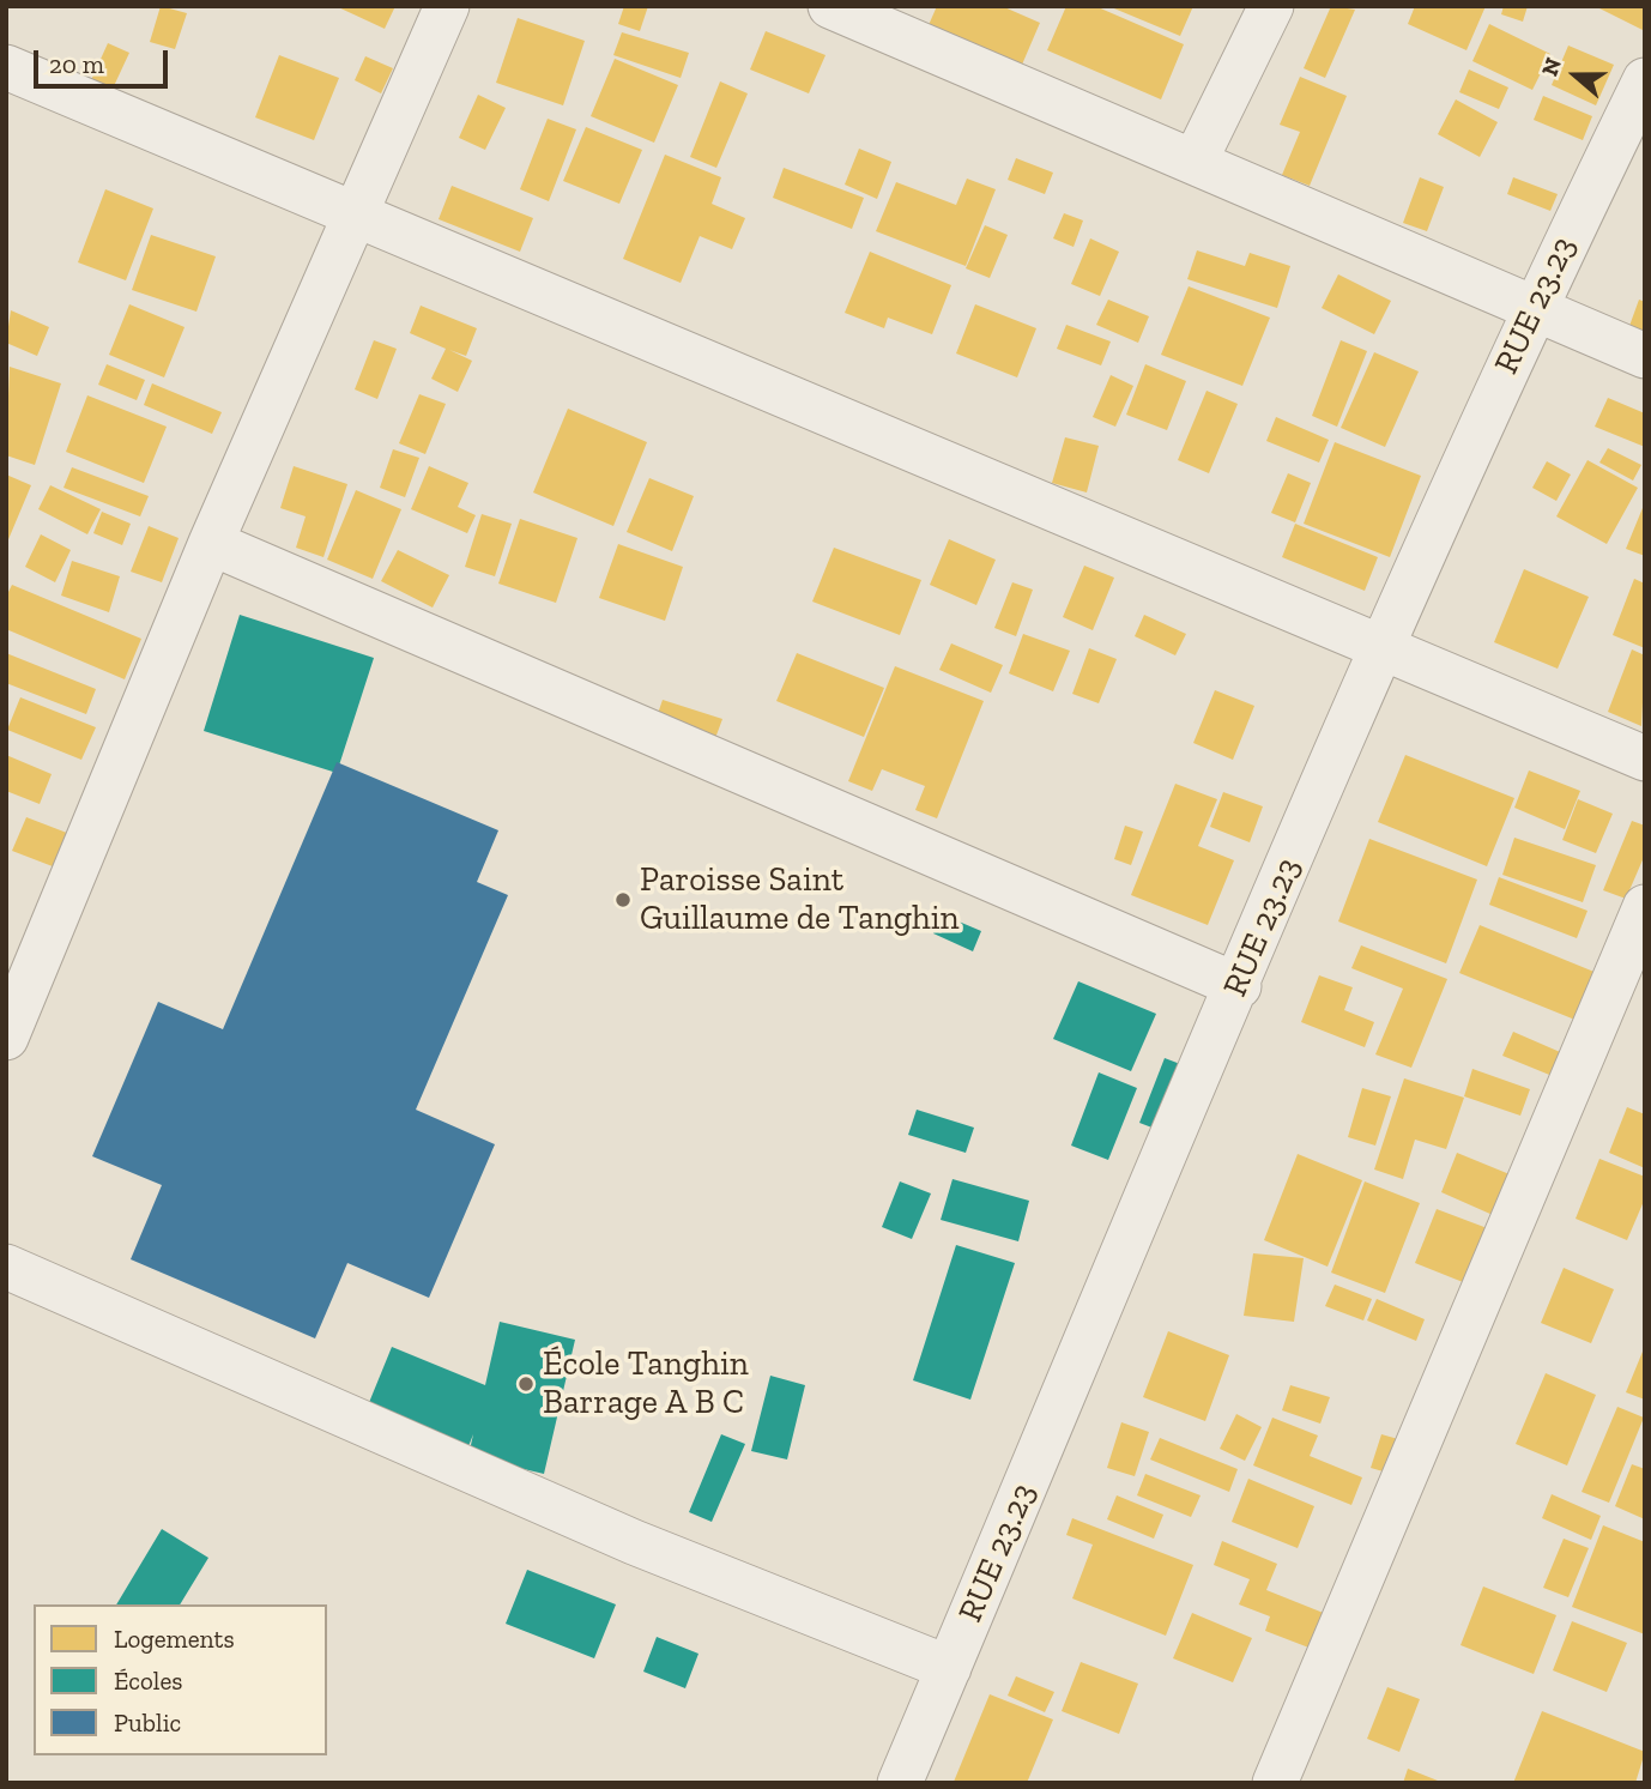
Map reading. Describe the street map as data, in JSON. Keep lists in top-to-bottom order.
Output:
{
  "streets": {
    "street": ["RUE 23.23"]
  },
  "places": ["Paroisse Saint Guillaume de Tanghin", "École Tanghin Barrage A B C"],
  "legend": ["Logements", "Écoles", "Public"],
  "scale_bar": "20 m",
  "north": "left"
}
